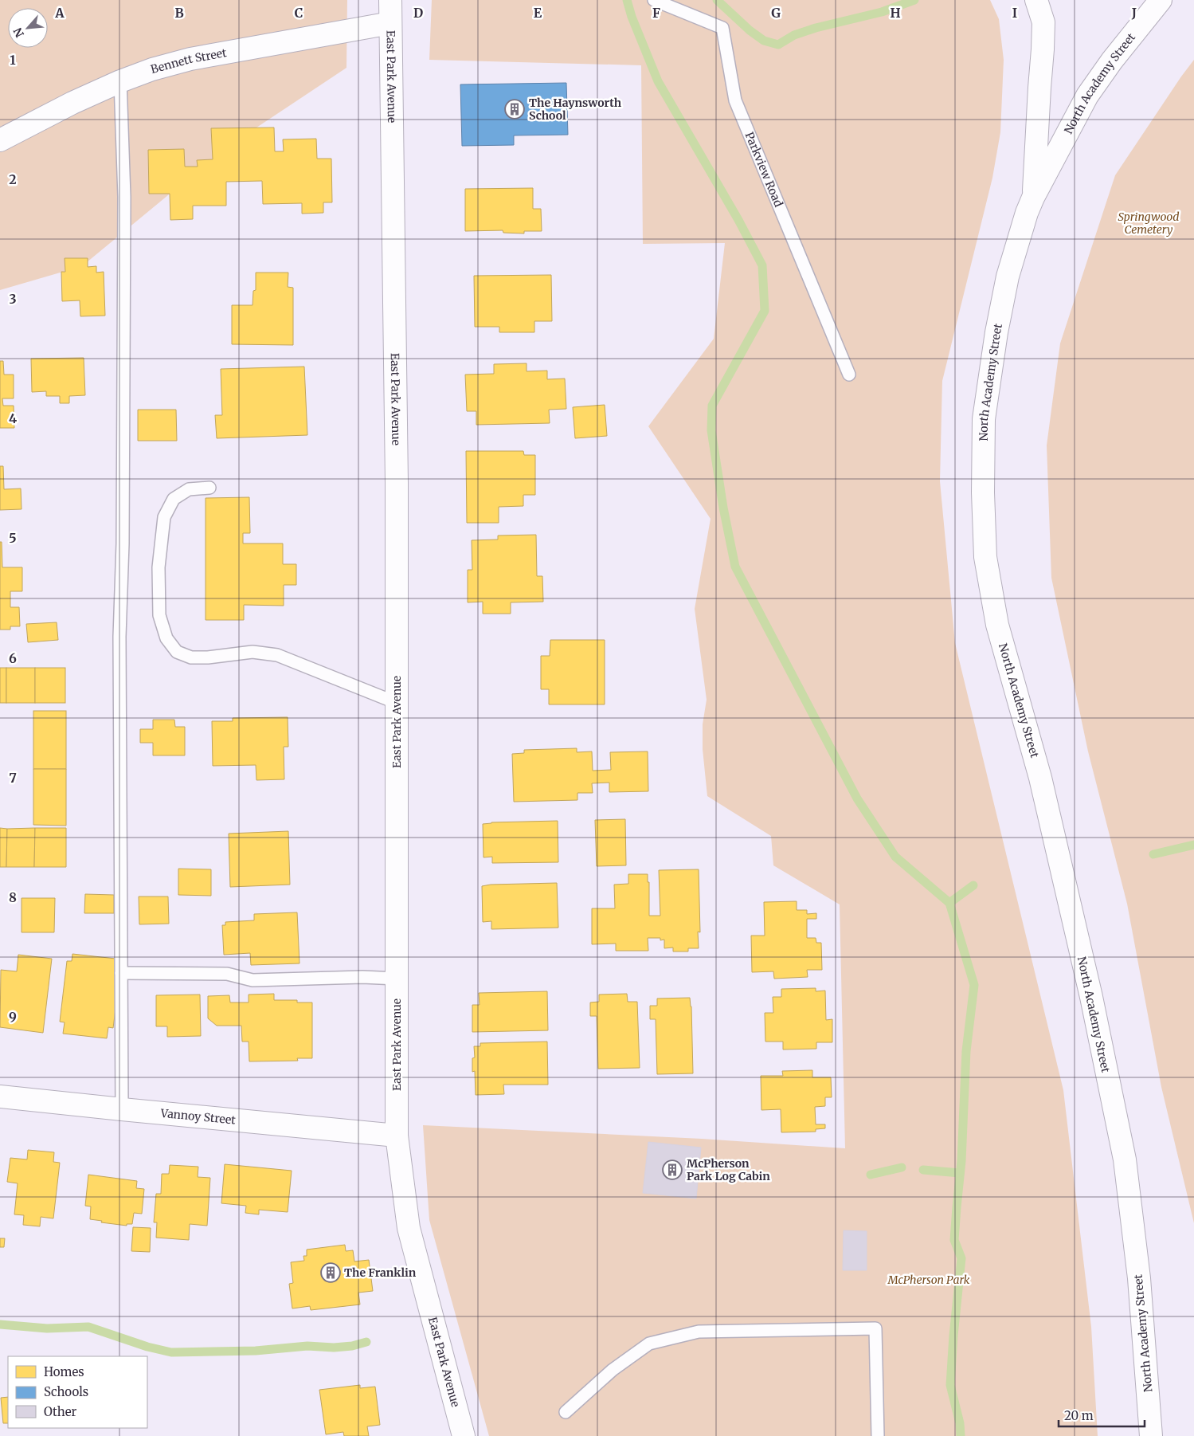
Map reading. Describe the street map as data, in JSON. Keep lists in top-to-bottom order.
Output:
{
  "streets": {
    "main road": [
      "Bennett Street",
      "East Park Avenue",
      "North Academy Street",
      "Vannoy Street"
    ],
    "lane": ["Parkview Road"]
  },
  "crossings": [
    ["Bennett Street", "East Park Avenue"],
    ["East Park Avenue", "Vannoy Street"]
  ],
  "parks": ["Springwood Cemetery", "McPherson Park"],
  "places": {
    "building": ["The Haynsworth School", "McPherson Park Log Cabin", "The Franklin"]
  },
  "legend": ["Homes", "Schools", "Other"],
  "scale_bar": "20 m",
  "north": "bottom left",
  "grid": {
    "columns": [
      "A",
      "B",
      "C",
      "D",
      "E",
      "F",
      "G",
      "H",
      "I",
      "J"
    ],
    "rows": [
      "1",
      "2",
      "3",
      "4",
      "5",
      "6",
      "7",
      "8",
      "9"
    ]
  }
}
